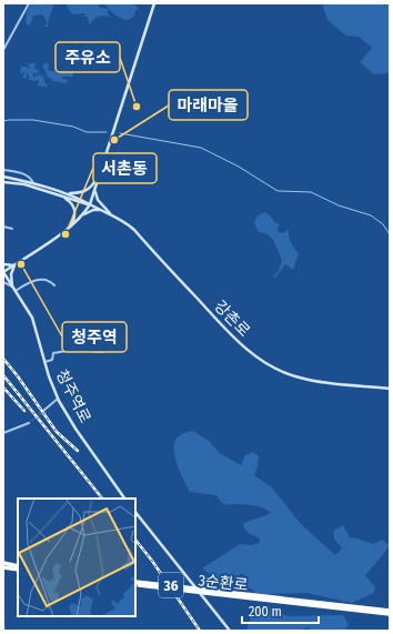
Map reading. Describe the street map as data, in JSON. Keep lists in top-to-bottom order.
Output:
{
  "streets": {
    "highway": ["3순환로", "36"],
    "main road": ["강촌로", "청주역로"]
  },
  "places": [
    "주유소",
    "마래마을",
    "서촌동",
    "청주역"
  ],
  "scale_bar": "200 m"
}
